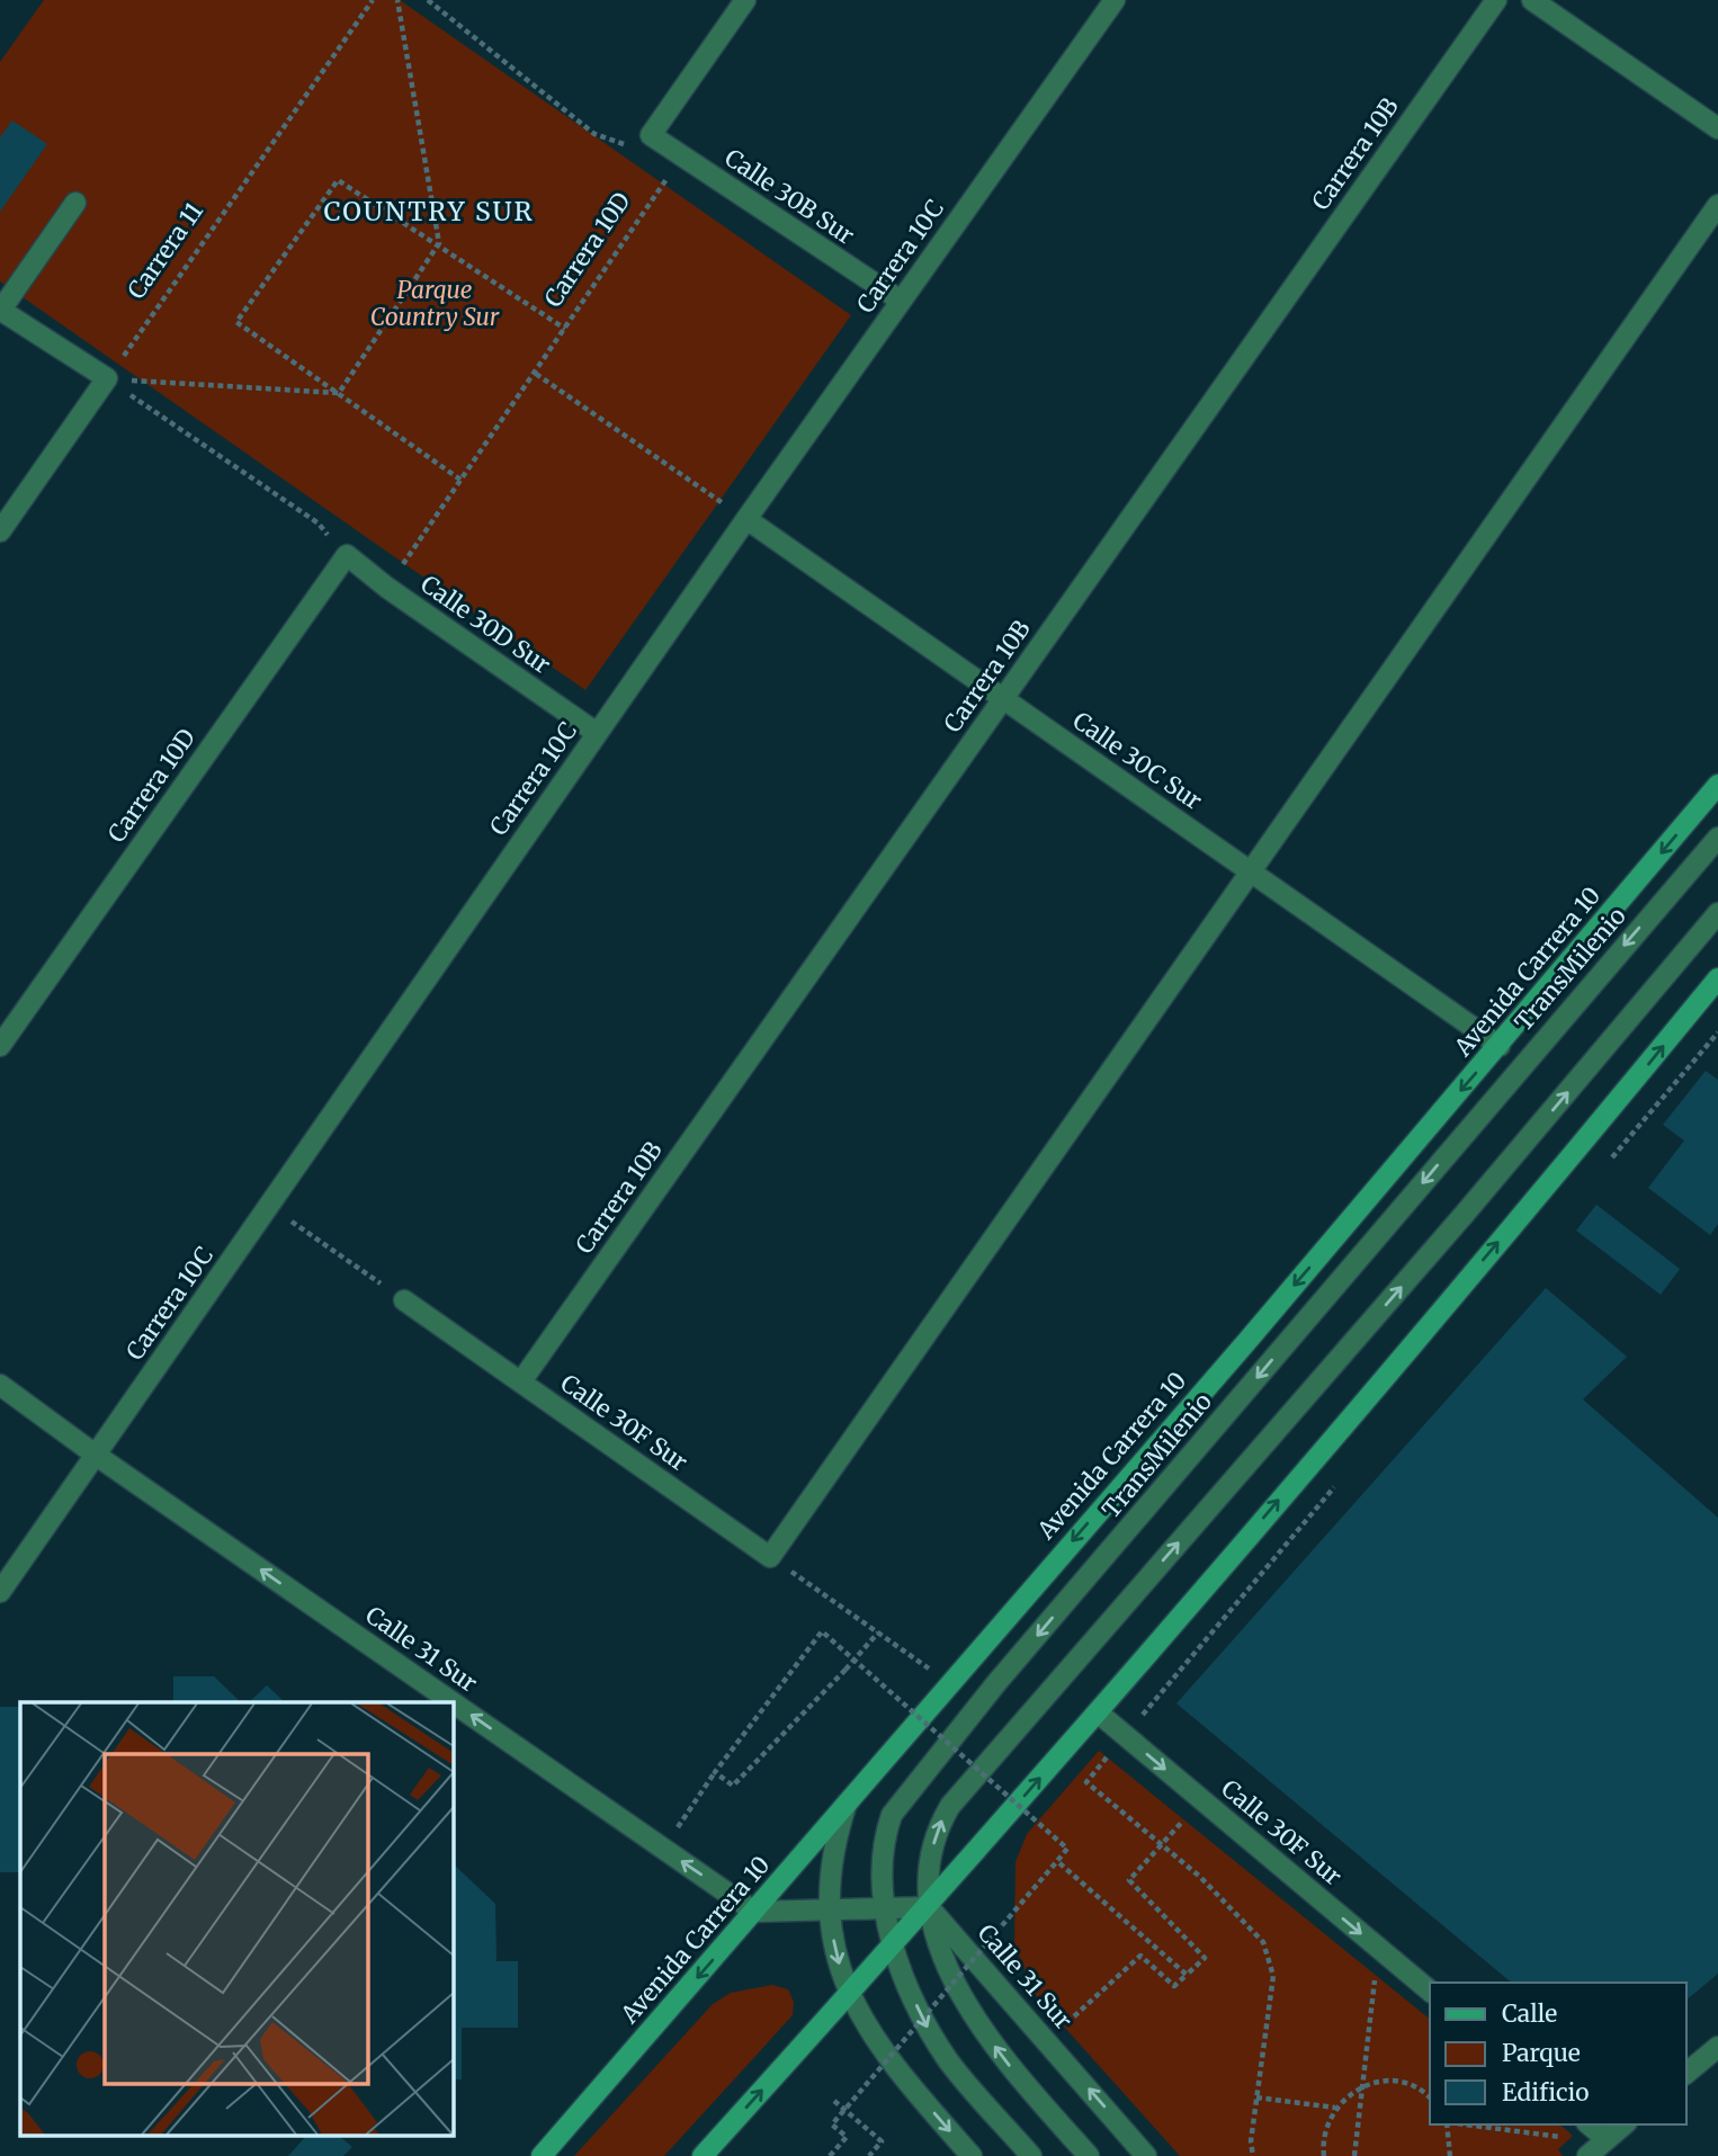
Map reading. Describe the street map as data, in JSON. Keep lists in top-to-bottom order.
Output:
{
  "streets": {
    "main road": ["Avenida Carrera 10"],
    "street": [
      "Carrera 10B",
      "Calle 30B Sur",
      "Carrera 10D",
      "Carrera 10C",
      "Calle 30D Sur",
      "Calle 30C Sur",
      "TransMilenio",
      "Calle 30F Sur",
      "Calle 31 Sur"
    ],
    "path": ["Carrera 11"]
  },
  "crossings": [
    ["Carrera 10B", "Calle 30C Sur"],
    ["Carrera 10B", "Calle 30F Sur"],
    ["Calle 30B Sur", "Carrera 10D"],
    ["Calle 30B Sur", "Carrera 10C"],
    ["Carrera 10D", "Calle 30D Sur"],
    ["Carrera 10C", "Calle 30D Sur"],
    ["Carrera 10C", "Calle 30C Sur"],
    ["Carrera 10C", "Calle 31 Sur"],
    ["Calle 30C Sur", "Avenida Carrera 10"],
    ["Avenida Carrera 10", "Calle 31 Sur"]
  ],
  "one_way": ["Calle 30F Sur"],
  "districts": ["COUNTRY SUR"],
  "parks": ["Parque Country Sur"],
  "legend": ["Calle", "Parque", "Edificio"]
}
